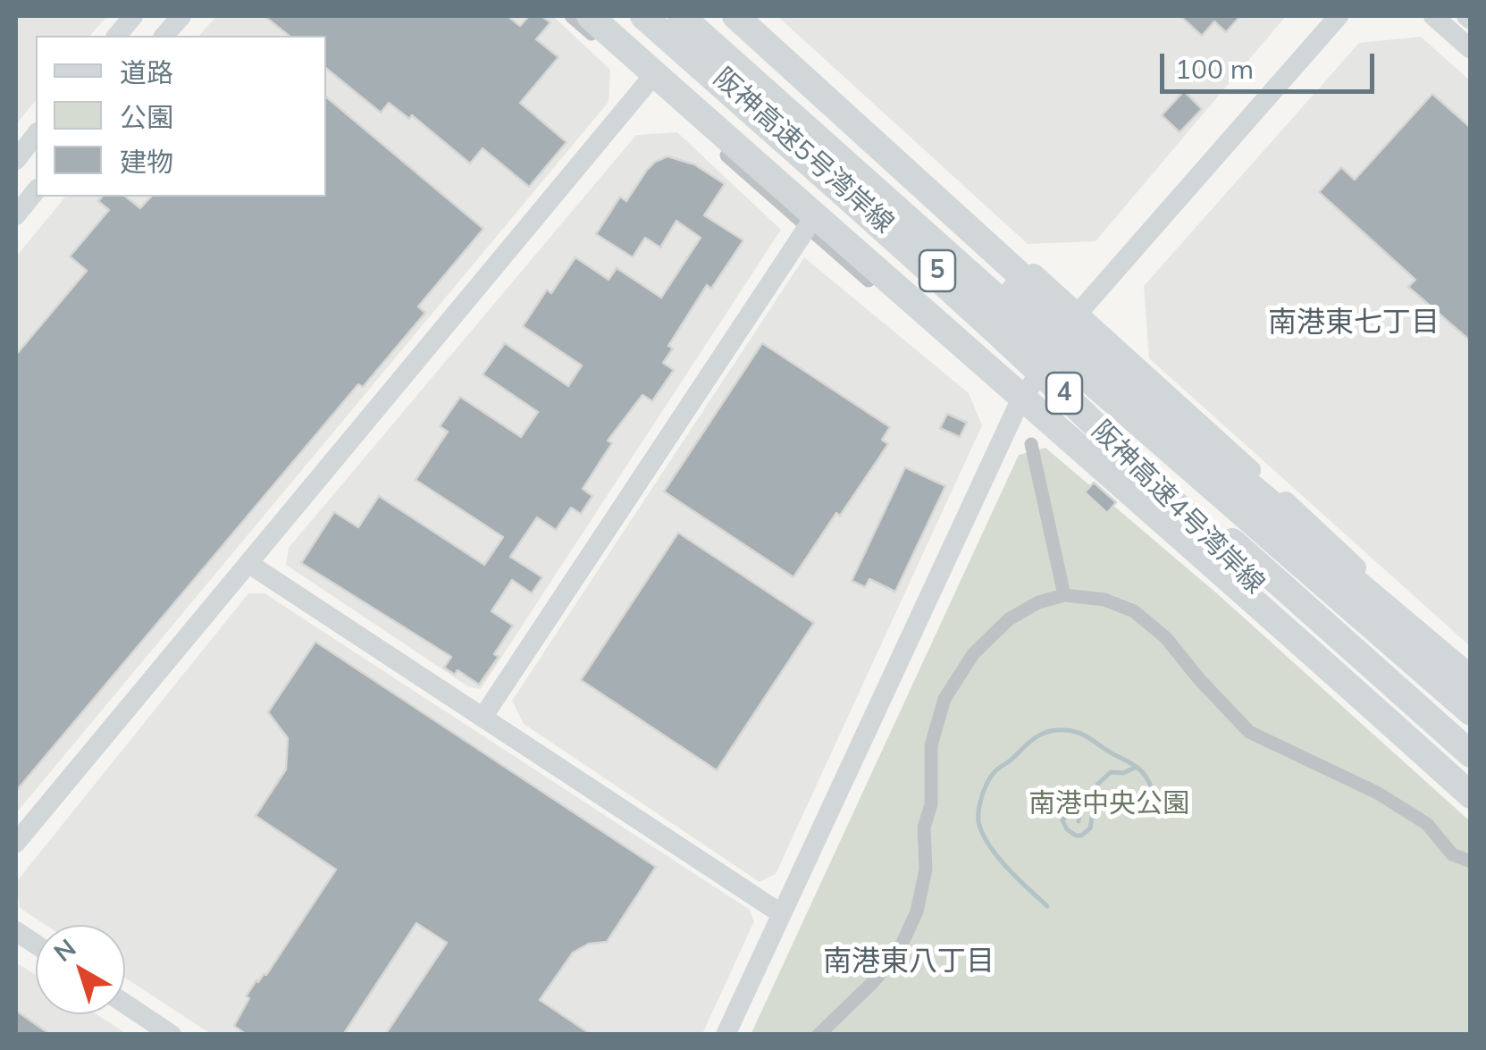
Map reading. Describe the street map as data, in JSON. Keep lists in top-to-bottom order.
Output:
{
  "streets": {
    "highway": [
      "阪神高速5号湾岸線",
      "5",
      "4",
      "阪神高速4号湾岸線"
    ]
  },
  "districts": ["南港東七丁目", "南港東八丁目"],
  "parks": ["南港中央公園"],
  "legend": ["道路", "公園", "建物"],
  "scale_bar": "100 m",
  "north": "top left"
}
